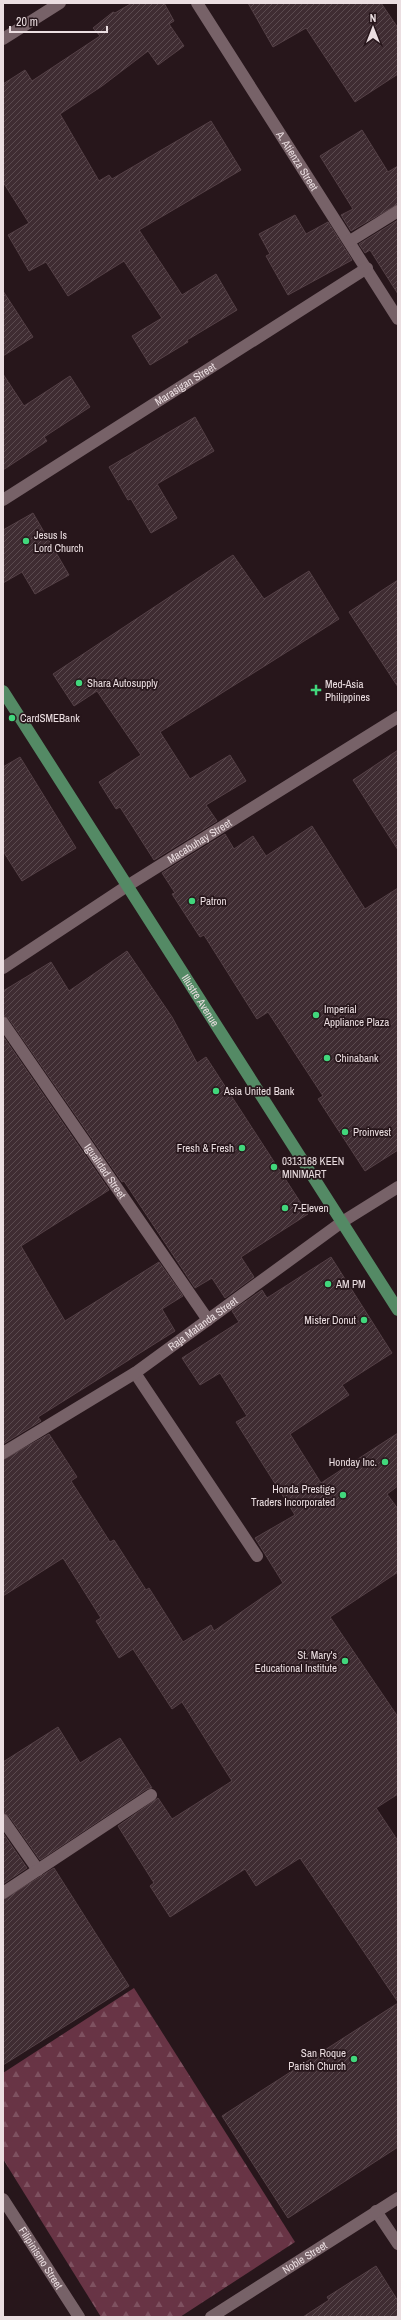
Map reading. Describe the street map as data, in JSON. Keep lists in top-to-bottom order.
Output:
{
  "streets": {
    "main road": ["Illustre Avenue"],
    "street": [
      "A. Atienza Street",
      "Marasigan Street",
      "Macabuhay Street",
      "Igualidad Street",
      "Raja Matanda Street",
      "Noble Street",
      "Filipinismo Street"
    ]
  },
  "crossings": [
    ["A. Atienza Street", "Marasigan Street"],
    ["Macabuhay Street", "Illustre Avenue"],
    ["Illustre Avenue", "Raja Matanda Street"],
    ["Igualidad Street", "Raja Matanda Street"]
  ],
  "places": {
    "other": [
      "Jesus Is Lord Church",
      "Shara Autosupply",
      "CardSMEBank",
      "Patron",
      "Imperial Appliance Plaza",
      "Chinabank",
      "Asia United Bank",
      "Proinvest",
      "Fresh & Fresh",
      "0313168 KEEN MINIMART",
      "7-Eleven",
      "AM PM",
      "Mister Donut",
      "Honday Inc.",
      "Honda Prestige Traders Incorporated",
      "St. Mary's Educational Institute",
      "San Roque Parish Church"
    ],
    "health": ["Med-Asia Philippines"]
  },
  "scale_bar": "20 m",
  "north": "top"
}
